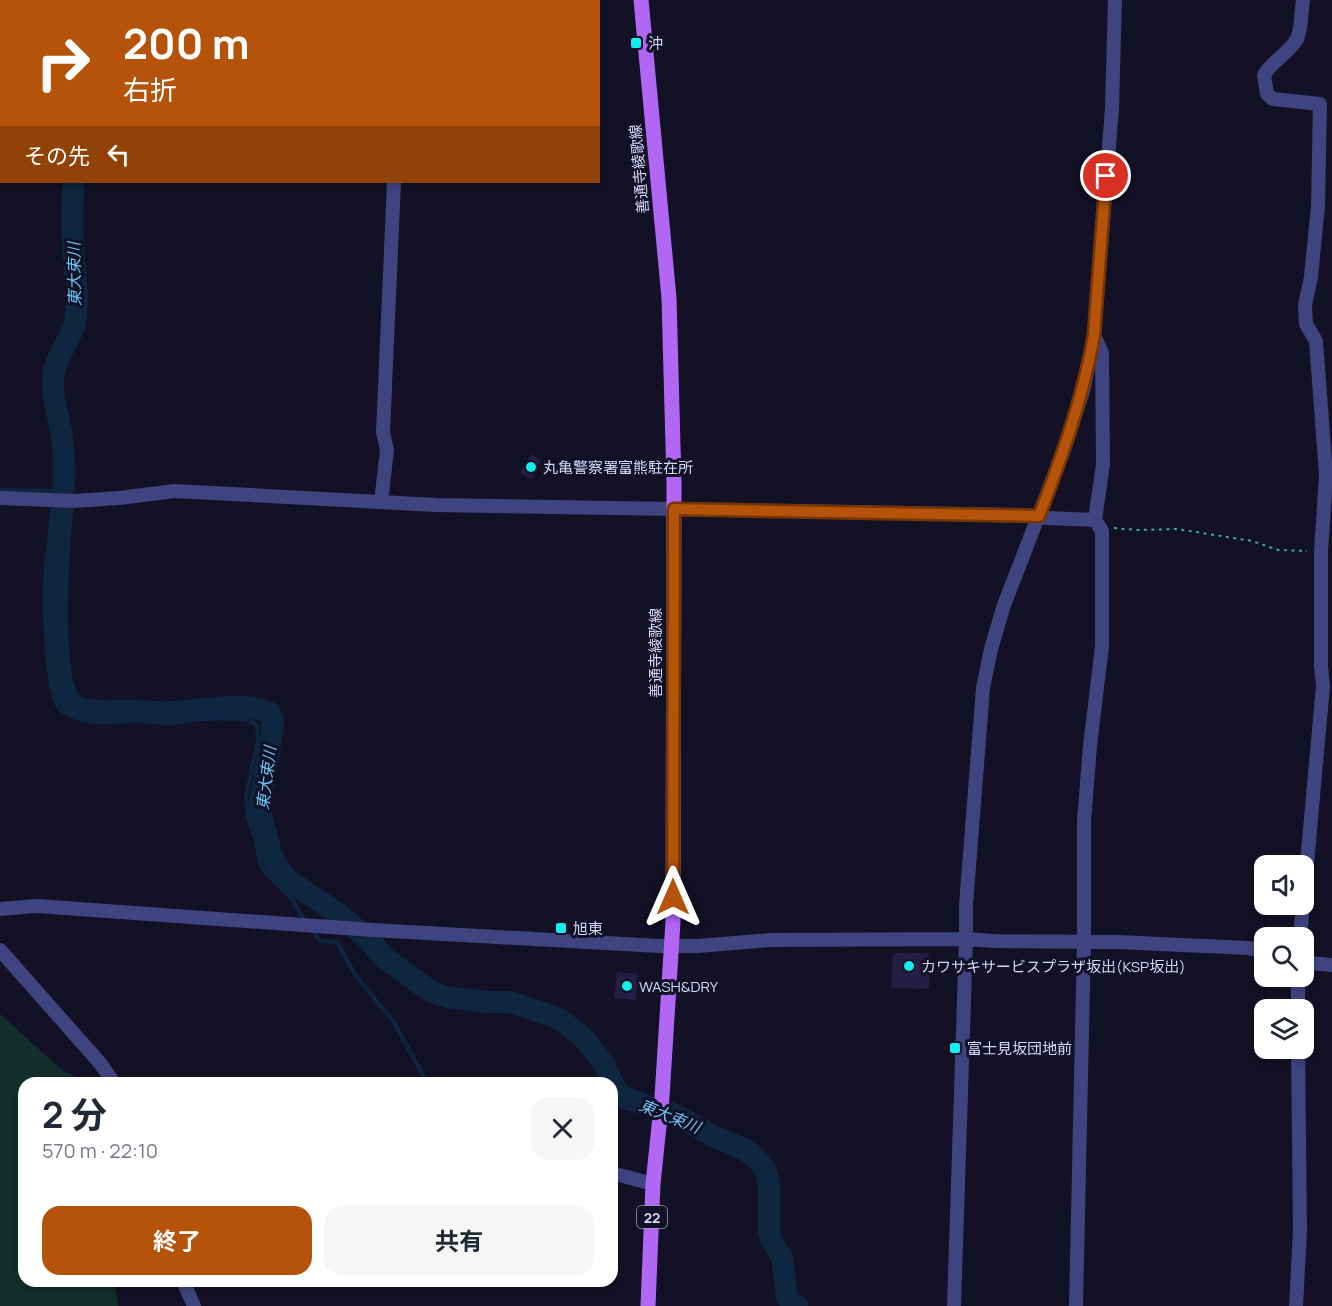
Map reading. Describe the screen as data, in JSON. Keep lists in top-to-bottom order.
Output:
{
  "streets": {
    "main road": ["善通寺綾歌線", "22"]
  },
  "water": ["東大束川"],
  "places": {
    "transit": ["沖", "旭東", "富士見坂団地前"],
    "other": ["丸亀警察署富熊駐在所", "カワサキサービスプラザ坂出(KSP坂出)", "WASH&DRY"]
  },
  "page": {
    "turn": ["200 m", "右折"],
    "then": "その先",
    "heading": ["2 分", "570 m · 22:10"],
    "buttons": ["終了", "共有"]
  }
}
